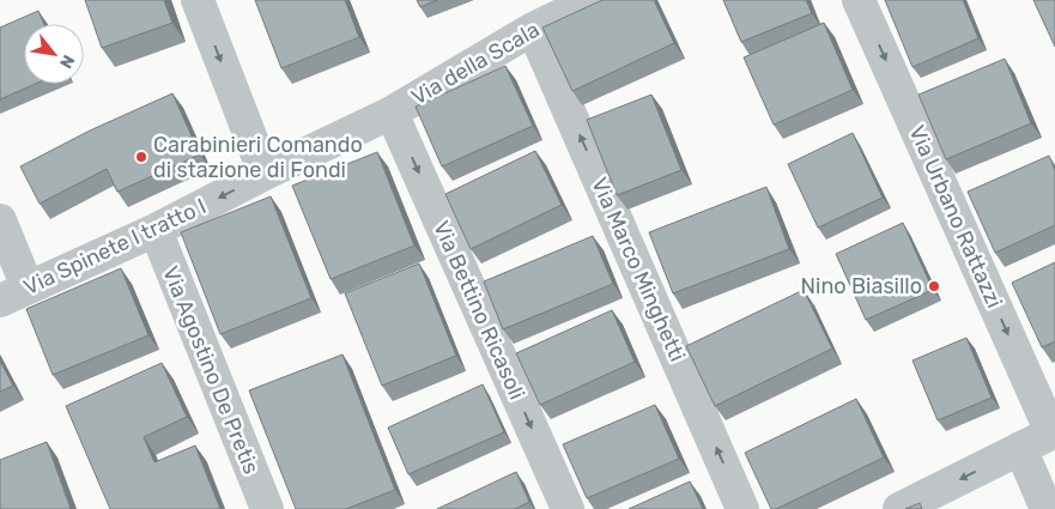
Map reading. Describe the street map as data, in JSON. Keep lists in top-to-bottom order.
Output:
{
  "streets": {
    "street": [
      "Via della Scala",
      "Via Urbano Rattazzi",
      "Via Spinete I tratto I",
      "Via Marco Minghetti",
      "Via Bettino Ricasoli",
      "Via Agostino De Pretis"
    ]
  },
  "crossings": [
    ["Via della Scala", "Via Spinete I tratto I"],
    ["Via della Scala", "Via Marco Minghetti"],
    ["Via della Scala", "Via Bettino Ricasoli"],
    ["Via Spinete I tratto I", "Via Bettino Ricasoli"],
    ["Via Spinete I tratto I", "Via Agostino De Pretis"]
  ],
  "one_way": ["Via Urbano Rattazzi", "Via Marco Minghetti", "Via Bettino Ricasoli"],
  "places": ["Carabinieri Comando di stazione di Fondi", "Nino Biasillo"],
  "north": "bottom right"
}
